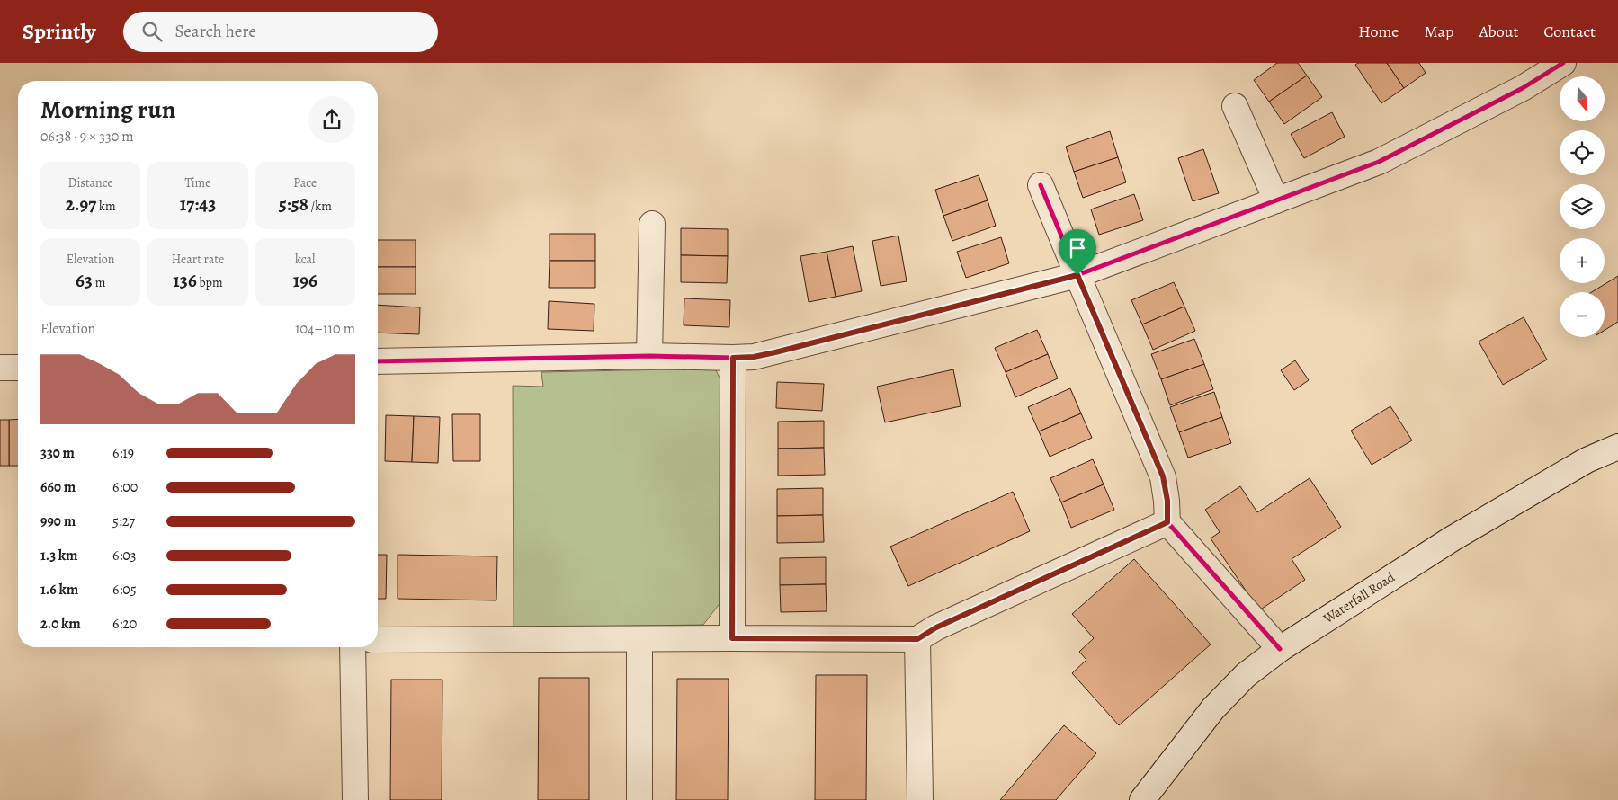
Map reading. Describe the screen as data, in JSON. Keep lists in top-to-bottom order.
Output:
{
  "streets": {
    "street": ["Waterfall Road"]
  },
  "north": "bottom",
  "page": {
    "header": "Sprintly",
    "search": "Search here",
    "nav": [
      "Home",
      "Map",
      "About",
      "Contact"
    ],
    "map_buttons": ["+", "−"],
    "heading": ["Morning run", "06:38 · 9 × 330 m"],
    "stats": [
      ["Distance", "2.97 km"],
      ["Time", "17:43"],
      ["Pace", "5:58 /km"],
      ["Elevation", "63 m"],
      ["Heart rate", "136 bpm"],
      ["kcal", "196"]
    ],
    "chart": ["Elevation", "104–110 m"],
    "list": [
      {
        "name": "330 m",
        "note": "6:19"
      },
      {
        "name": "660 m",
        "note": "6:00"
      },
      {
        "name": "990 m",
        "note": "5:27"
      },
      {
        "name": "1.3 km",
        "note": "6:03"
      },
      {
        "name": "1.6 km",
        "note": "6:05"
      },
      {
        "name": "2.0 km",
        "note": "6:20"
      }
    ]
  }
}
